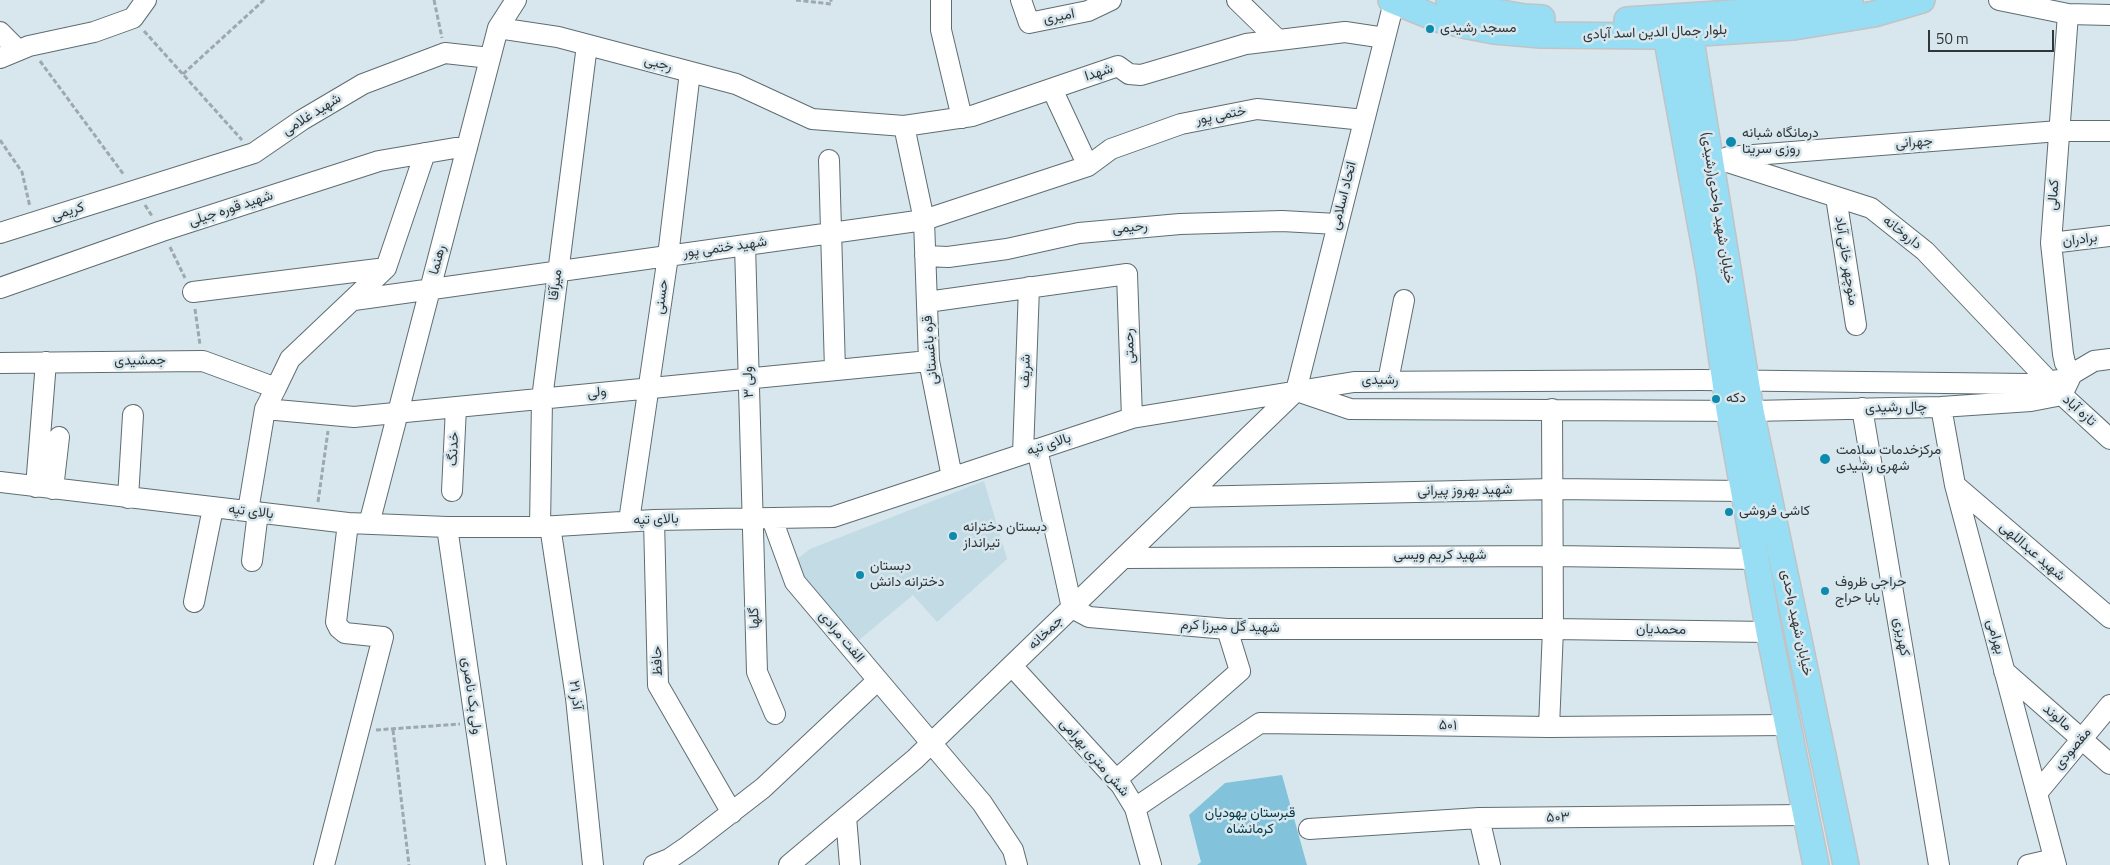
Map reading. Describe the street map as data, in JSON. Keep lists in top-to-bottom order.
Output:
{
  "streets": {
    "main road": ["بلوار جمال الدین اسد آبادی", "خیابان شهید واحدی(رشیدی)", "خیابان شهید واحدی"],
    "street": [
      "امیری",
      "رجبی",
      "شهدا",
      "شهید غلامی",
      "ختمی پور",
      "جهرانی",
      "کمالی",
      "اتحاد اسلامی",
      "شهید قوره جیلی",
      "کریمی",
      "رحیمی",
      "داروخانه",
      "برادران",
      "شهید ختمی پور",
      "رهنما",
      "منوچهر خانی آباد",
      "میرآقا",
      "حسنی",
      "رحمتی",
      "قره باغستانی",
      "جمشیدی",
      "شریف",
      "رشیدی",
      "ولی ۳",
      "ولی",
      "چال رشیدی",
      "تازه آباد",
      "بالای تپه",
      "خدنگ",
      "شهید بهروز پیرانی",
      "شهید عبداللهی",
      "شهید کریم ویسی",
      "گلها",
      "شهید گل میرزا کرم",
      "محمدیان",
      "جمخانه",
      "الفت مرادی",
      "کهریزی",
      "بهرامی",
      "حافظ",
      "۲۱ آذر",
      "ولی بک ناصری",
      "مالوند",
      "۵۰۱",
      "مقصودی",
      "شش متری بهرامی",
      "۵۰۳"
    ]
  },
  "crossings": [
    ["بلوار جمال الدین اسد آبادی", "اتحاد اسلامی"],
    ["بلوار جمال الدین اسد آبادی", "خیابان شهید واحدی(رشیدی)"],
    ["رجبی", "شهدا"],
    ["رجبی", "رهنما"],
    ["رجبی", "میرآقا"],
    ["رجبی", "حسنی"],
    ["شهدا", "اتحاد اسلامی"],
    ["شهدا", "قره باغستانی"],
    ["شهید غلامی", "کریمی"],
    ["شهید غلامی", "رهنما"],
    ["ختمی پور", "اتحاد اسلامی"],
    ["ختمی پور", "شهید ختمی پور"],
    ["جهرانی", "کمالی"],
    ["جهرانی", "خیابان شهید واحدی(رشیدی)"],
    ["جهرانی", "داروخانه"],
    ["کمالی", "داروخانه"],
    ["کمالی", "برادران"],
    ["کمالی", "چال رشیدی"],
    ["کمالی", "تازه آباد"],
    ["اتحاد اسلامی", "رحیمی"],
    ["اتحاد اسلامی", "رشیدی"],
    ["اتحاد اسلامی", "بالای تپه"],
    ["اتحاد اسلامی", "جمخانه"],
    ["خیابان شهید واحدی(رشیدی)", "داروخانه"],
    ["خیابان شهید واحدی(رشیدی)", "رشیدی"],
    ["خیابان شهید واحدی(رشیدی)", "چال رشیدی"],
    ["خیابان شهید واحدی(رشیدی)", "خیابان شهید واحدی"],
    ["شهید قوره جیلی", "رهنما"],
    ["رحیمی", "قره باغستانی"],
    ["داروخانه", "منوچهر خانی آباد"],
    ["داروخانه", "چال رشیدی"],
    ["داروخانه", "تازه آباد"],
    ["شهید ختمی پور", "رهنما"],
    ["شهید ختمی پور", "میرآقا"],
    ["شهید ختمی پور", "حسنی"],
    ["شهید ختمی پور", "قره باغستانی"],
    ["شهید ختمی پور", "ولی ۳"],
    ["رهنما", "ولی"],
    ["رهنما", "بالای تپه"],
    ["میرآقا", "ولی"],
    ["میرآقا", "بالای تپه"],
    ["میرآقا", "۲۱ آذر"],
    ["حسنی", "ولی"],
    ["حسنی", "بالای تپه"],
    ["رحمتی", "شریف"],
    ["رحمتی", "بالای تپه"],
    ["قره باغستانی", "ولی"],
    ["قره باغستانی", "بالای تپه"],
    ["شریف", "بالای تپه"],
    ["رشیدی", "چال رشیدی"],
    ["رشیدی", "بالای تپه"],
    ["رشیدی", "خیابان شهید واحدی"],
    ["رشیدی", "جمخانه"],
    ["ولی ۳", "ولی"],
    ["ولی ۳", "بالای تپه"],
    ["ولی ۳", "گلها"],
    ["ولی ۳", "الفت مرادی"],
    ["ولی", "خدنگ"],
    ["چال رشیدی", "تازه آباد"],
    ["چال رشیدی", "خیابان شهید واحدی"],
    ["چال رشیدی", "کهریزی"],
    ["چال رشیدی", "بهرامی"],
    ["بالای تپه", "گلها"],
    ["بالای تپه", "جمخانه"],
    ["بالای تپه", "الفت مرادی"],
    ["بالای تپه", "حافظ"],
    ["بالای تپه", "۲۱ آذر"],
    ["بالای تپه", "ولی بک ناصری"],
    ["شهید بهروز پیرانی", "خیابان شهید واحدی"],
    ["شهید بهروز پیرانی", "جمخانه"],
    ["شهید عبداللهی", "بهرامی"],
    ["شهید کریم ویسی", "خیابان شهید واحدی"],
    ["شهید کریم ویسی", "جمخانه"],
    ["گلها", "الفت مرادی"],
    ["خیابان شهید واحدی", "محمدیان"],
    ["خیابان شهید واحدی", "۵۰۱"],
    ["خیابان شهید واحدی", "۵۰۳"],
    ["شهید گل میرزا کرم", "محمدیان"],
    ["شهید گل میرزا کرم", "جمخانه"],
    ["جمخانه", "الفت مرادی"],
    ["جمخانه", "شش متری بهرامی"],
    ["بهرامی", "مالوند"],
    ["بهرامی", "مقصودی"],
    ["مالوند", "مقصودی"],
    ["۵۰۱", "شش متری بهرامی"]
  ],
  "parks": ["قبرستان یهودیان کرمانشاه"],
  "places": [
    "مسجد رشیدی",
    "درمانگاه شبانه روزی سریتا",
    "دکه",
    "مرکزخدمات سلامت شهری رشیدی",
    "کاشی فروشی",
    "دبستان دخترانه تیرانداز",
    "دبستان دخترانه دانش",
    "حراجی ظروف بابا حراج"
  ],
  "scale_bar": "50 m"
}
